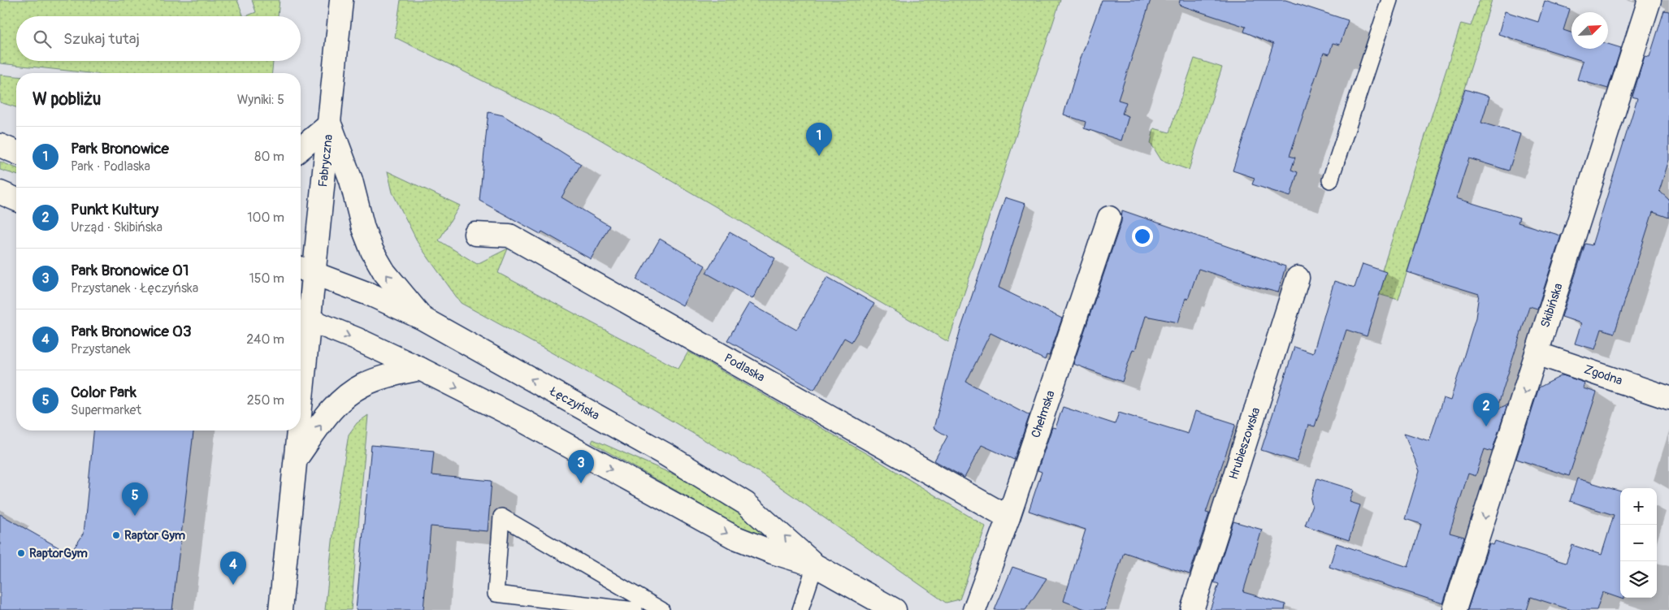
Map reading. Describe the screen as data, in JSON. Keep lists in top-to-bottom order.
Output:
{
  "streets": {
    "street": [
      "Fabryczna",
      "Skibińska",
      "Podlaska",
      "Zgodna",
      "Łęczyńska",
      "Chełmska",
      "Hrubieszowska"
    ]
  },
  "crossings": [
    ["Fabryczna", "Łęczyńska"],
    ["Skibińska", "Zgodna"],
    ["Podlaska", "Chełmska"]
  ],
  "one_way": ["Skibińska"],
  "places": ["Raptor Gym", "RaptorGym"],
  "north": "top right",
  "page": {
    "search": "Szukaj tutaj",
    "heading": ["W pobliżu", "Wyniki: 5"],
    "pins": [
      "1",
      "2",
      "3",
      "5",
      "4"
    ],
    "list": [
      {
        "mark": "1",
        "name": "Park Bronowice",
        "note": "Park · Podlaska",
        "value": "80 m"
      },
      {
        "mark": "2",
        "name": "Punkt Kultury",
        "note": "Urząd · Skibińska",
        "value": "100 m"
      },
      {
        "mark": "3",
        "name": "Park Bronowice 01",
        "note": "Przystanek · Łęczyńska",
        "value": "150 m"
      },
      {
        "mark": "4",
        "name": "Park Bronowice 03",
        "note": "Przystanek",
        "value": "240 m"
      },
      {
        "mark": "5",
        "name": "Color Park",
        "note": "Supermarket",
        "value": "250 m"
      }
    ],
    "map_buttons": ["+", "−"]
  }
}
